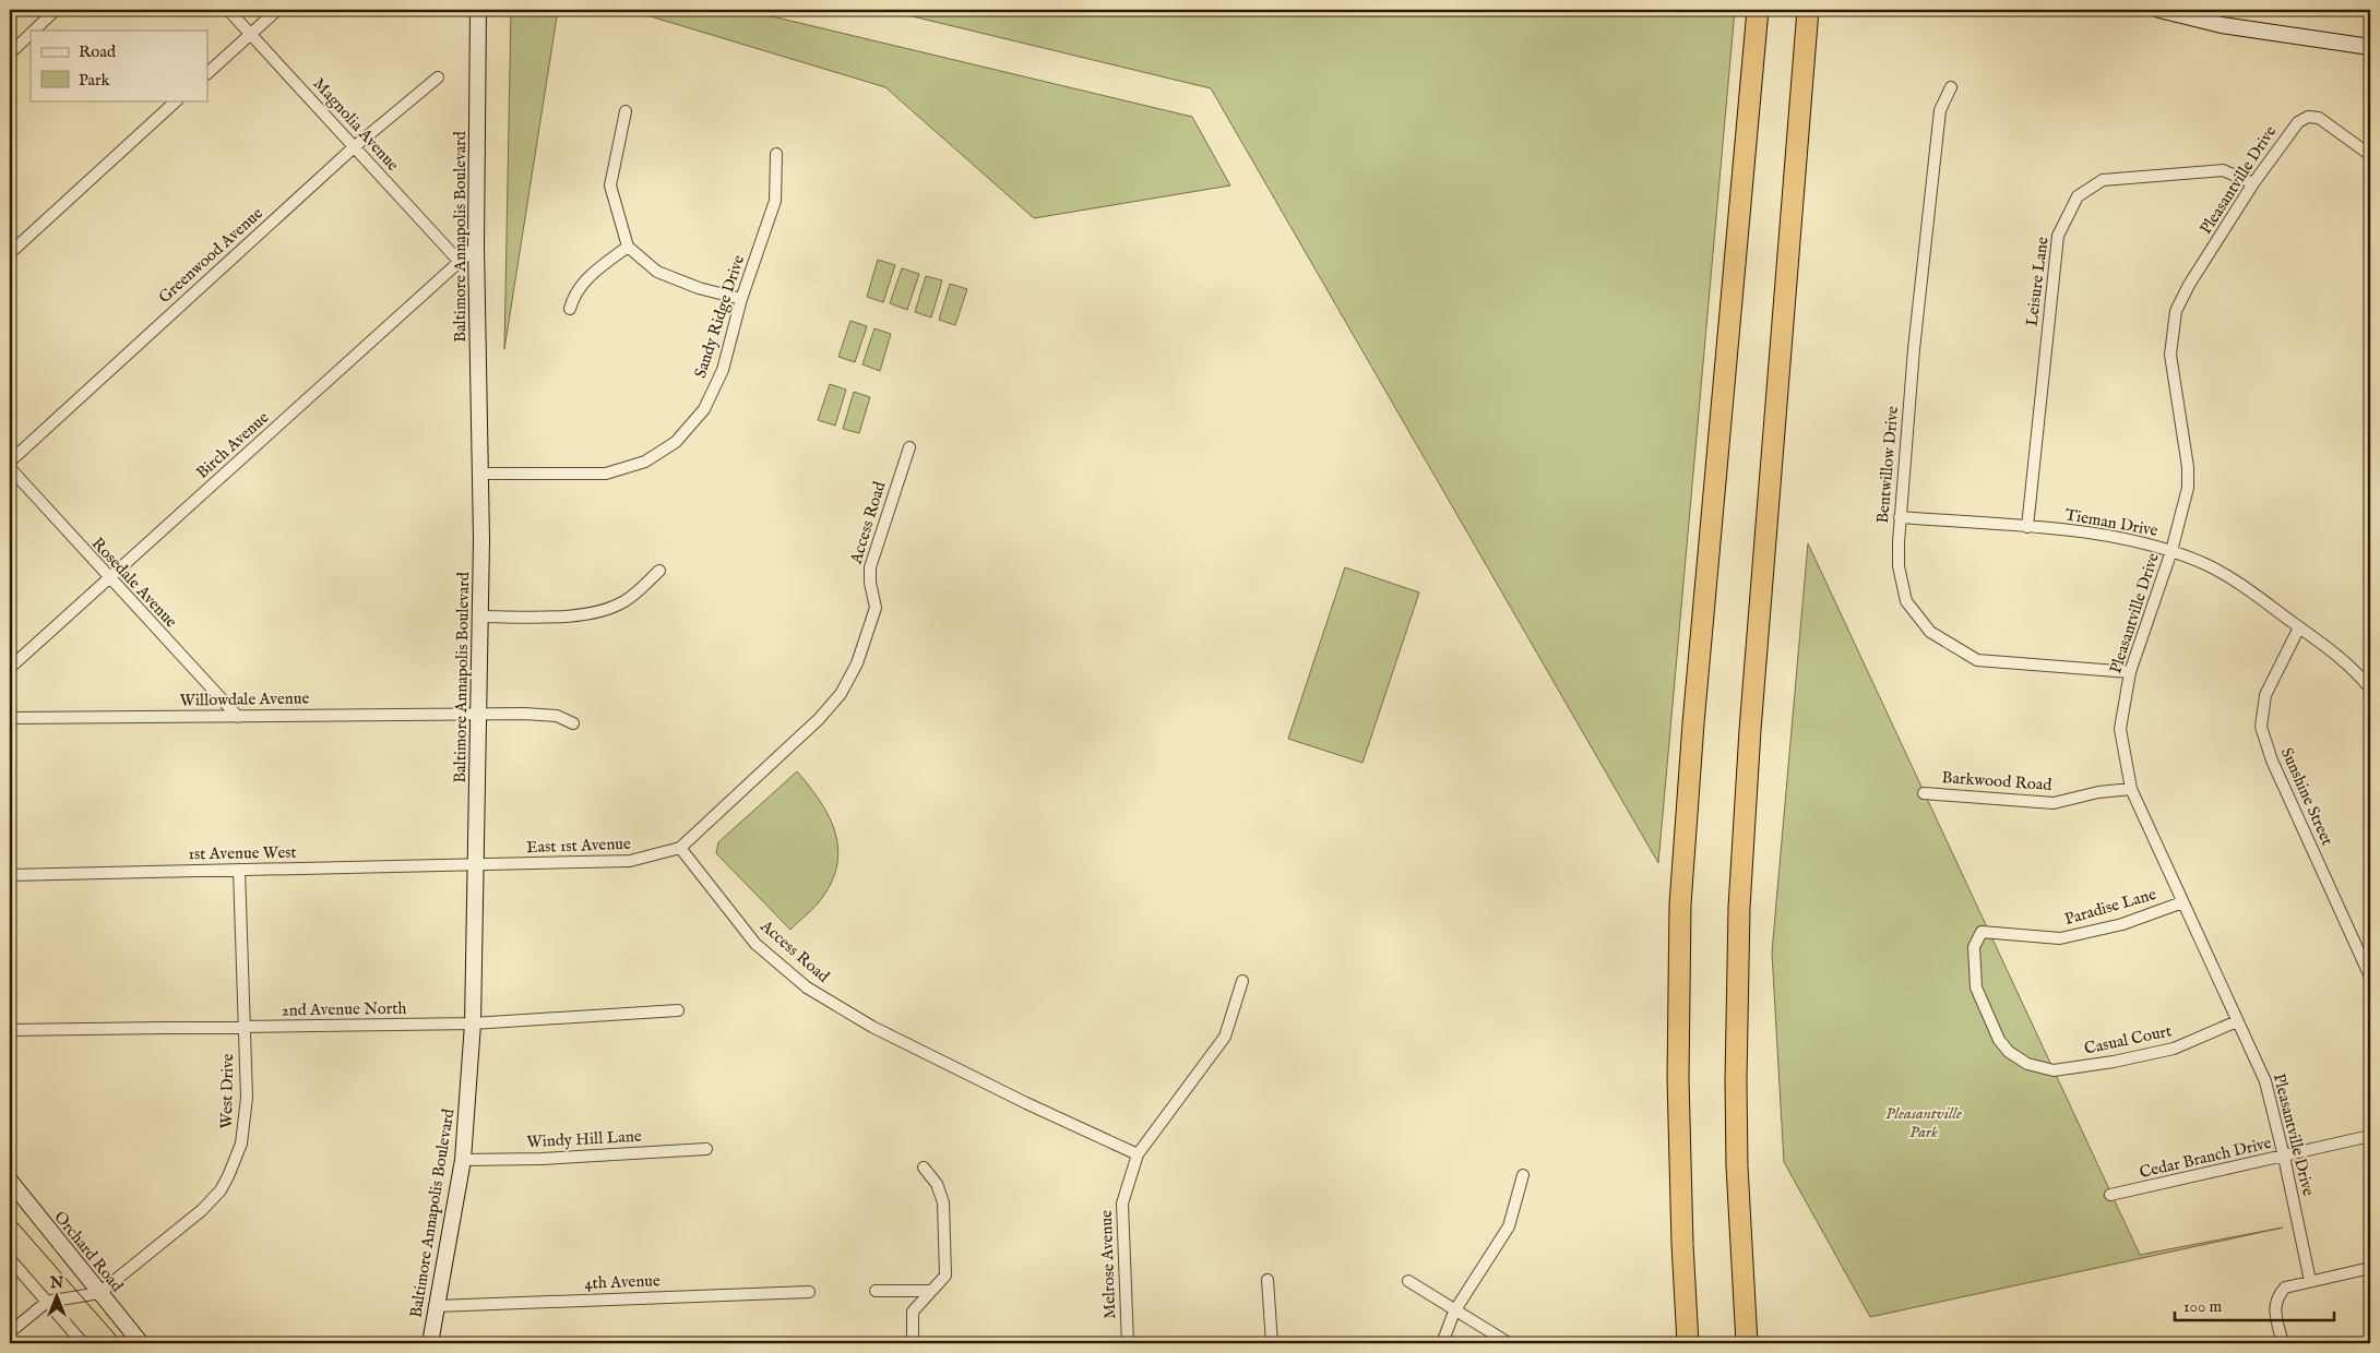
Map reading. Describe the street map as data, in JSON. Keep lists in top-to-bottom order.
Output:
{
  "streets": {
    "main road": ["Baltimore Annapolis Boulevard", "Orchard Road"],
    "street": [
      "Magnolia Avenue",
      "Pleasantville Drive",
      "Greenwood Avenue",
      "Leisure Lane",
      "Sandy Ridge Drive",
      "Birch Avenue",
      "Bentwillow Drive",
      "Access Road",
      "Tieman Drive",
      "Rosedale Avenue",
      "Willowdale Avenue",
      "Barkwood Road",
      "Sunshine Street",
      "East 1st Avenue",
      "1st Avenue West",
      "Paradise Lane",
      "2nd Avenue North",
      "Casual Court",
      "West Drive",
      "Windy Hill Lane",
      "Cedar Branch Drive",
      "Melrose Avenue",
      "4th Avenue"
    ]
  },
  "crossings": [
    ["Magnolia Avenue", "Greenwood Avenue"],
    ["Magnolia Avenue", "Birch Avenue"],
    ["Pleasantville Drive", "Leisure Lane"],
    ["Pleasantville Drive", "Bentwillow Drive"],
    ["Pleasantville Drive", "Tieman Drive"],
    ["Pleasantville Drive", "Barkwood Road"],
    ["Pleasantville Drive", "Paradise Lane"],
    ["Pleasantville Drive", "Casual Court"],
    ["Pleasantville Drive", "Cedar Branch Drive"],
    ["Baltimore Annapolis Boulevard", "Sandy Ridge Drive"],
    ["Baltimore Annapolis Boulevard", "Birch Avenue"],
    ["Baltimore Annapolis Boulevard", "Willowdale Avenue"],
    ["Baltimore Annapolis Boulevard", "East 1st Avenue"],
    ["Baltimore Annapolis Boulevard", "1st Avenue West"],
    ["Baltimore Annapolis Boulevard", "2nd Avenue North"],
    ["Baltimore Annapolis Boulevard", "Windy Hill Lane"],
    ["Baltimore Annapolis Boulevard", "4th Avenue"],
    ["Leisure Lane", "Tieman Drive"],
    ["Birch Avenue", "Rosedale Avenue"],
    ["Bentwillow Drive", "Tieman Drive"],
    ["Access Road", "East 1st Avenue"],
    ["Access Road", "Melrose Avenue"],
    ["Tieman Drive", "Sunshine Street"],
    ["Rosedale Avenue", "Willowdale Avenue"],
    ["East 1st Avenue", "1st Avenue West"],
    ["1st Avenue West", "West Drive"],
    ["Paradise Lane", "Casual Court"],
    ["2nd Avenue North", "West Drive"],
    ["West Drive", "Orchard Road"]
  ],
  "parks": ["Pleasantville Park"],
  "legend": ["Road", "Park"],
  "scale_bar": "100 m",
  "north": "top"
}
